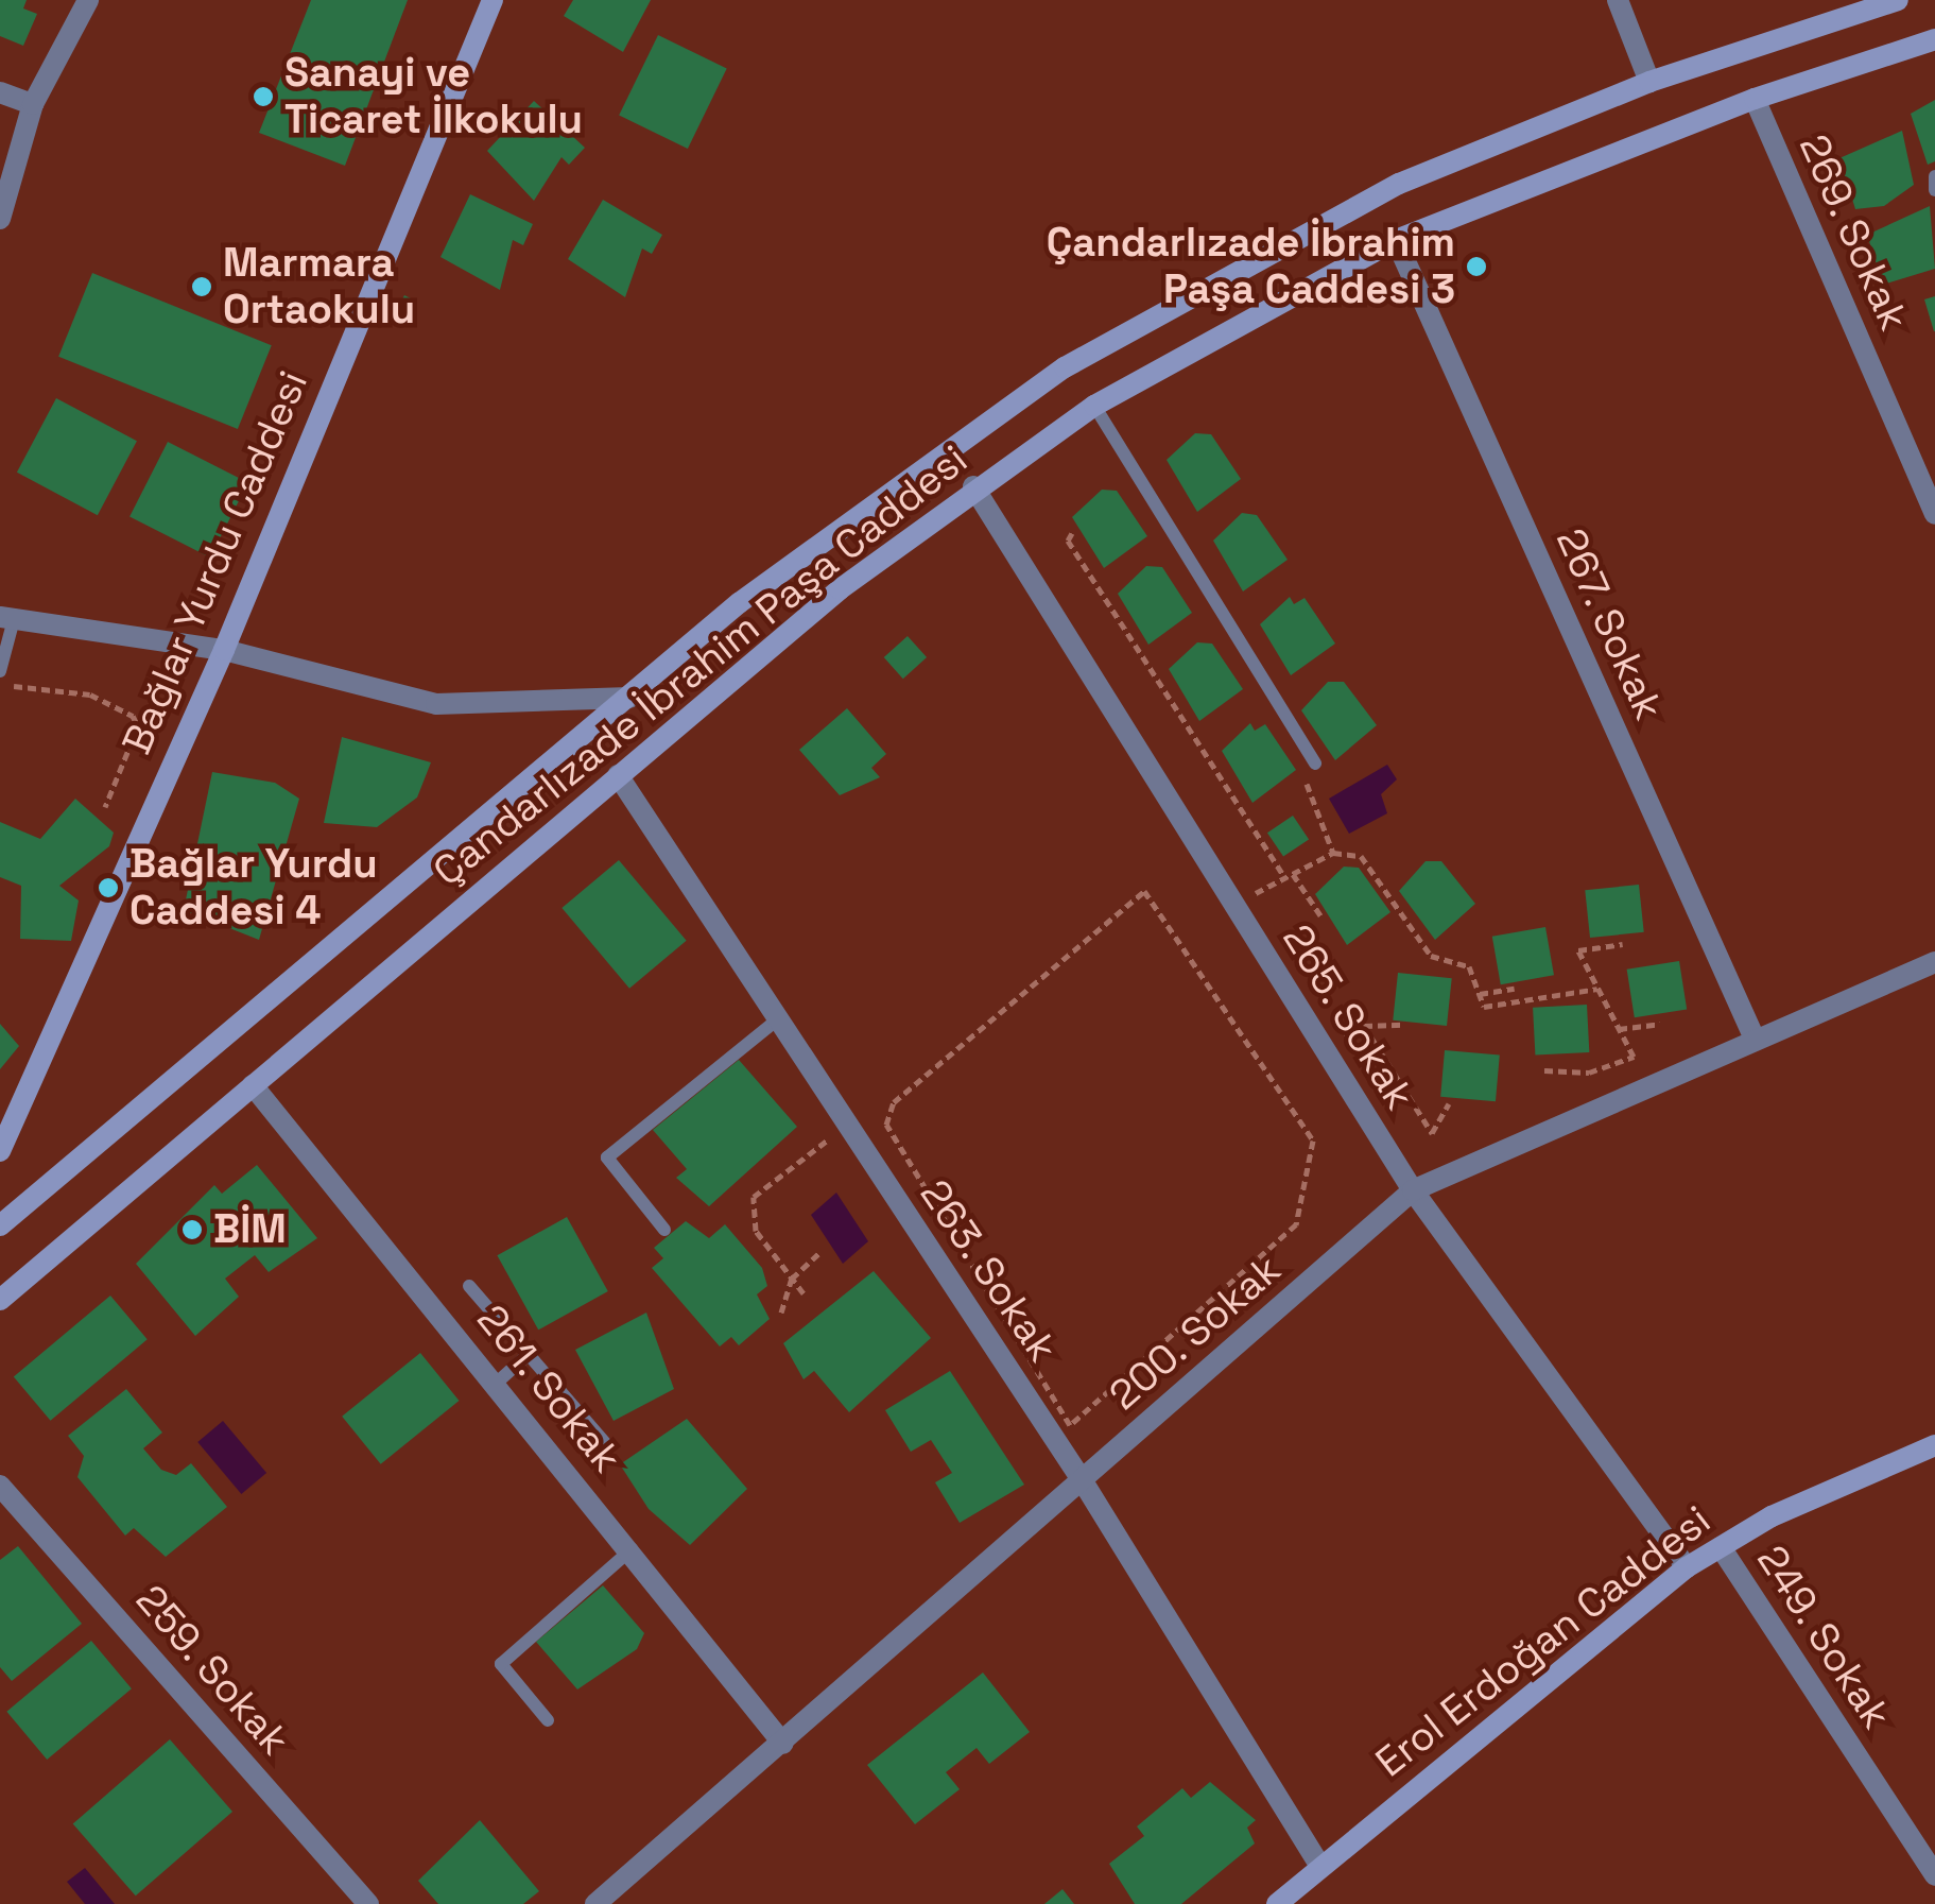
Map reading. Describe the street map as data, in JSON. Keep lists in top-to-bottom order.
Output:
{
  "streets": {
    "main road": ["Bağlar Yurdu Caddesi", "Çandarlızade İbrahim Paşa Caddesi", "Erol Erdoğan Caddesi"],
    "street": [
      "269. Sokak",
      "267. Sokak",
      "265. Sokak",
      "263. Sokak",
      "200. Sokak",
      "261. Sokak",
      "249. Sokak",
      "259. Sokak"
    ]
  },
  "crossings": [
    ["269. Sokak", "Çandarlızade İbrahim Paşa Caddesi"],
    ["267. Sokak", "Çandarlızade İbrahim Paşa Caddesi"],
    ["267. Sokak", "200. Sokak"],
    ["Çandarlızade İbrahim Paşa Caddesi", "265. Sokak"],
    ["Çandarlızade İbrahim Paşa Caddesi", "263. Sokak"],
    ["Çandarlızade İbrahim Paşa Caddesi", "261. Sokak"],
    ["265. Sokak", "200. Sokak"],
    ["265. Sokak", "Erol Erdoğan Caddesi"],
    ["263. Sokak", "200. Sokak"],
    ["263. Sokak", "Erol Erdoğan Caddesi"],
    ["200. Sokak", "261. Sokak"],
    ["249. Sokak", "Erol Erdoğan Caddesi"]
  ],
  "places": [
    "Sanayi ve Ticaret İlkokulu",
    "Çandarlızade İbrahim Paşa Caddesi 3",
    "Marmara Ortaokulu",
    "Bağlar Yurdu Caddesi 4",
    "BİM"
  ]
}
